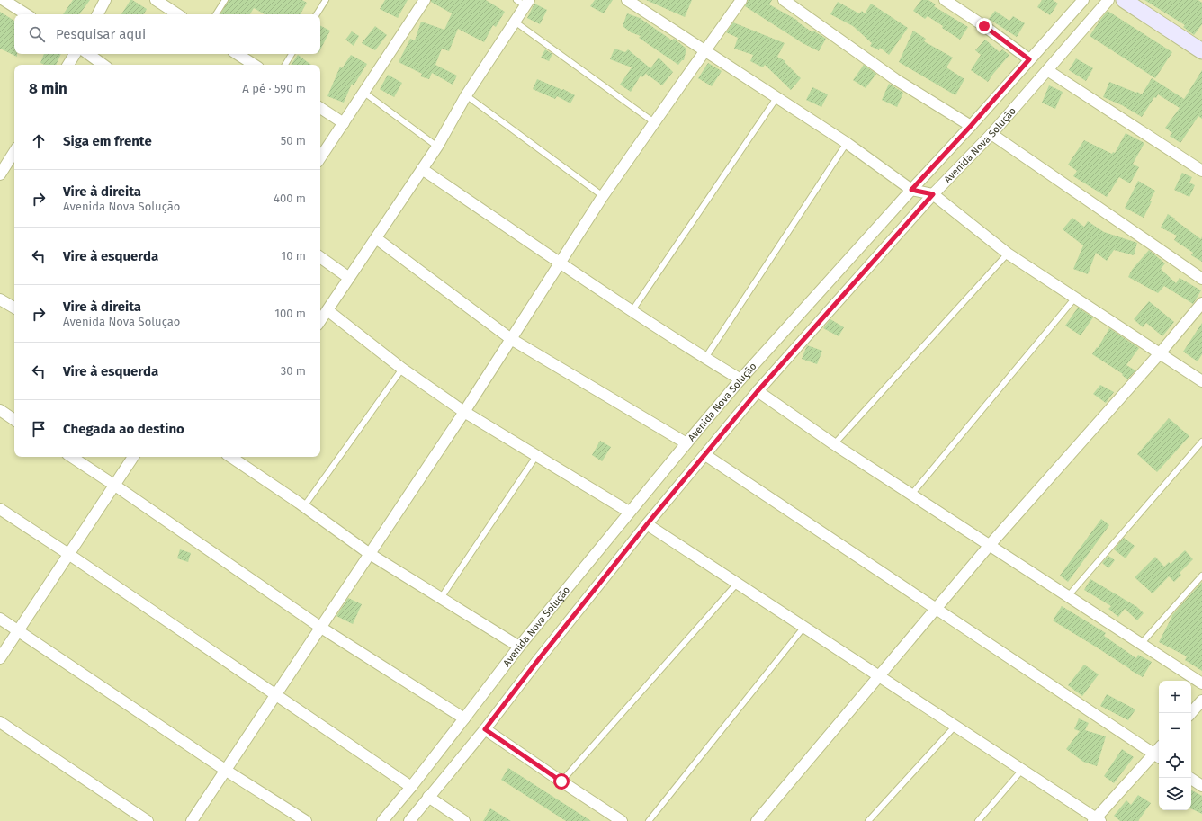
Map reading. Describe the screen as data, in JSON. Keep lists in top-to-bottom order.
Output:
{
  "streets": {
    "street": ["Avenida Nova Solução"]
  },
  "page": {
    "search": "Pesquisar aqui",
    "heading": ["8 min", "A pé · 590 m"],
    "list": [
      ["Siga em frente", "50 m"],
      ["Vire à direita", "Avenida Nova Solução", "400 m"],
      ["Vire à esquerda", "10 m"],
      ["Vire à direita", "Avenida Nova Solução", "100 m"],
      ["Vire à esquerda", "30 m"],
      "Chegada ao destino"
    ],
    "map_buttons": ["+", "−"]
  }
}
